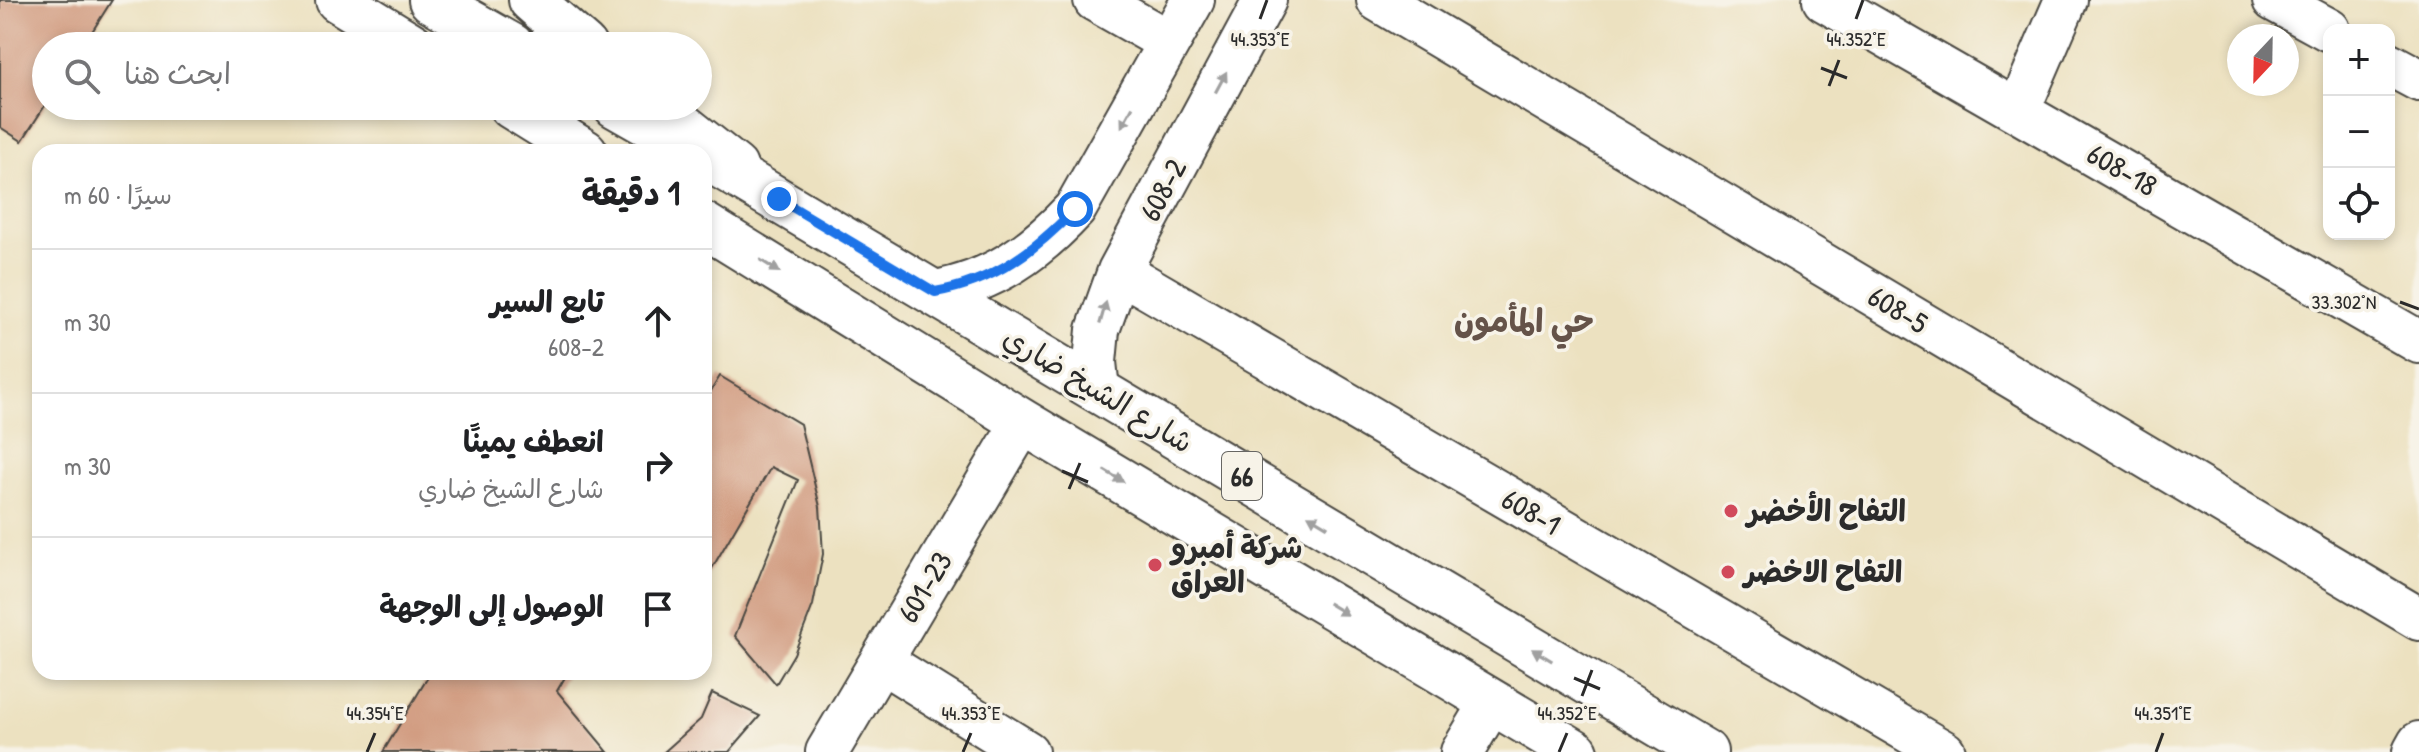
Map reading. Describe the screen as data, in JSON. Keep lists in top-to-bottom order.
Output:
{
  "streets": {
    "main road": ["شارع الشيخ ضاري", "66"],
    "street": [
      "608-18",
      "608-2",
      "608-5",
      "608-1",
      "601-23"
    ]
  },
  "crossings": [
    ["608-2", "شارع الشيخ ضاري"],
    ["608-2", "608-1"],
    ["66", "601-23"]
  ],
  "one_way": ["608-2"],
  "districts": ["حي المأمون"],
  "places": ["التفاح الأخضر", "شركة أمبرو العراق", "التفاح الاخضر"],
  "north": "bottom",
  "page": {
    "map_buttons": ["+", "−"],
    "search": "ابحث هنا",
    "heading": ["1 دقيقة", "سيرًا · 60 m"],
    "list": [
      ["تابع السير", "608-2", "30 m"],
      ["انعطف يمينًا", "شارع الشيخ ضاري", "30 m"],
      "الوصول إلى الوجهة"
    ]
  },
  "coordinates": [
    "44.353°E",
    "44.352°E",
    "33.302°N",
    "44.354°E",
    "44.351°E"
  ]
}
